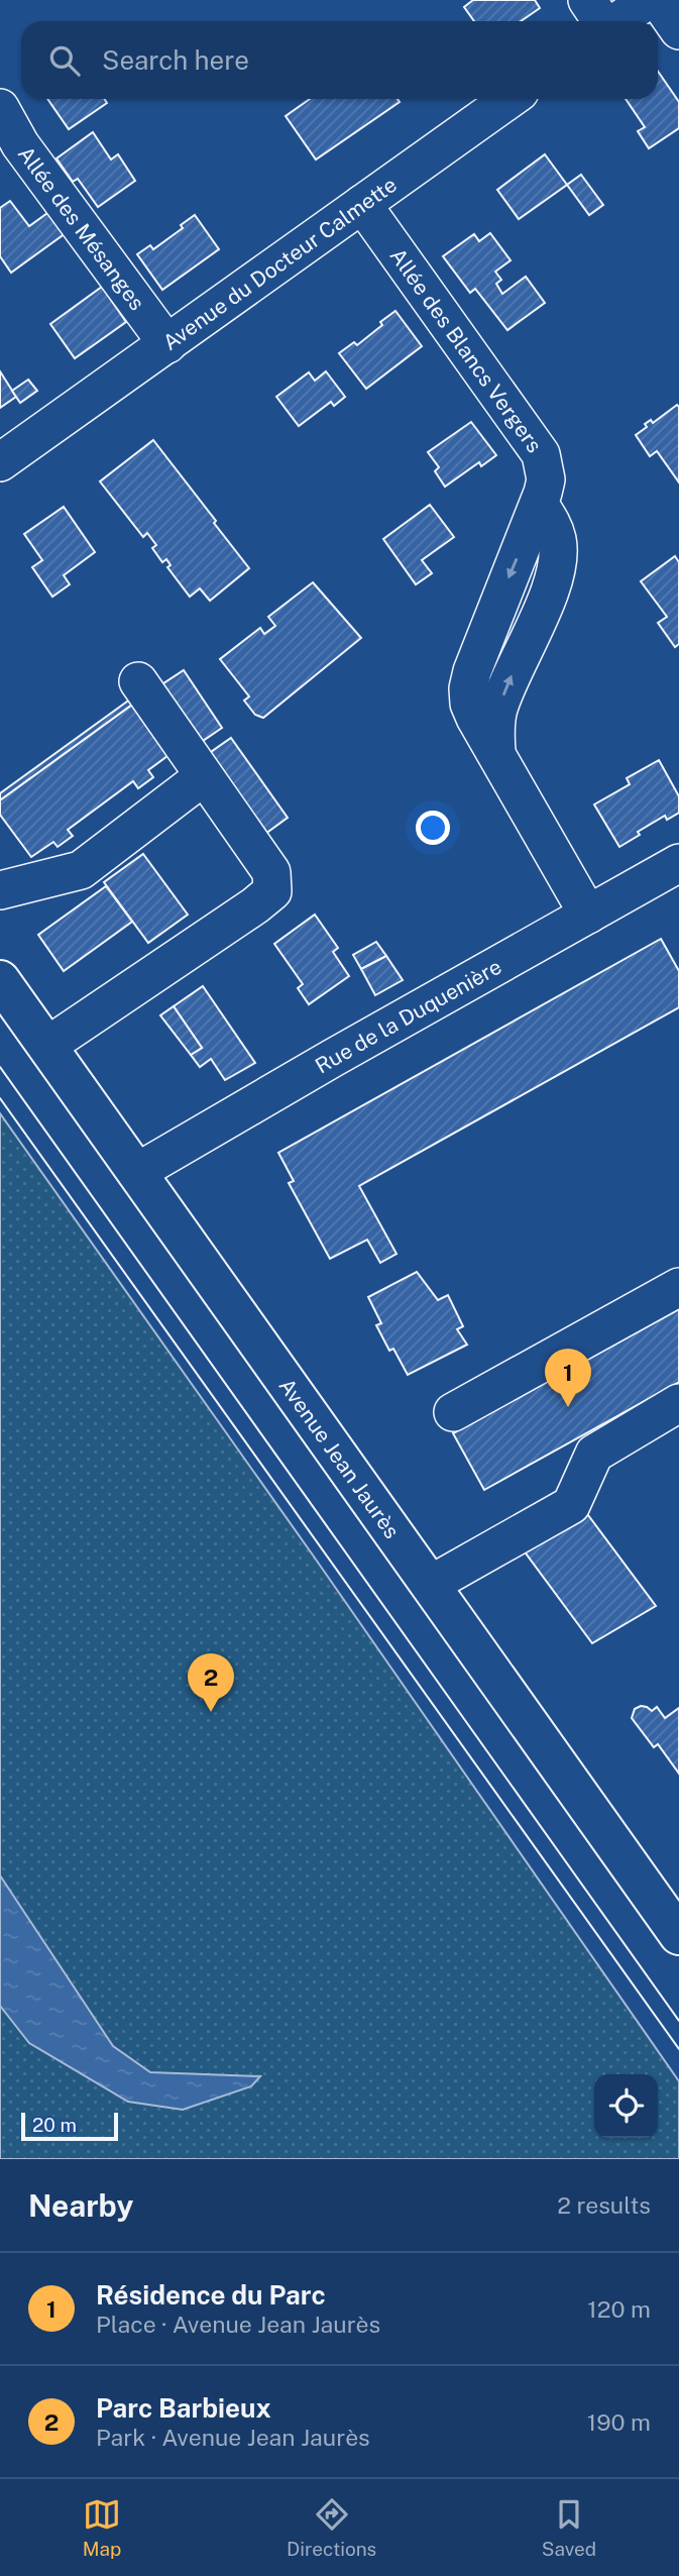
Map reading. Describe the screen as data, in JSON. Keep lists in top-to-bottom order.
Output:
{
  "streets": {
    "main road": ["Avenue Jean Jaurès"],
    "street": [
      "Allée des Mésanges",
      "Avenue du Docteur Calmette",
      "Allée des Blancs Vergers",
      "Rue de la Duquenière"
    ]
  },
  "crossings": [
    ["Allée des Mésanges", "Avenue du Docteur Calmette"],
    ["Avenue du Docteur Calmette", "Allée des Blancs Vergers"],
    ["Allée des Blancs Vergers", "Rue de la Duquenière"],
    ["Rue de la Duquenière", "Avenue Jean Jaurès"]
  ],
  "scale_bar": "20 m",
  "page": {
    "search": "Search here",
    "pins": ["1", "2"],
    "scale": "20 m",
    "heading": ["Nearby", "2 results"],
    "list": [
      {
        "mark": "1",
        "name": "Résidence du Parc",
        "note": "Place · Avenue Jean Jaurès",
        "value": "120 m"
      },
      {
        "mark": "2",
        "name": "Parc Barbieux",
        "note": "Park · Avenue Jean Jaurès",
        "value": "190 m"
      }
    ],
    "nav": ["Map", "Directions", "Saved"]
  }
}
